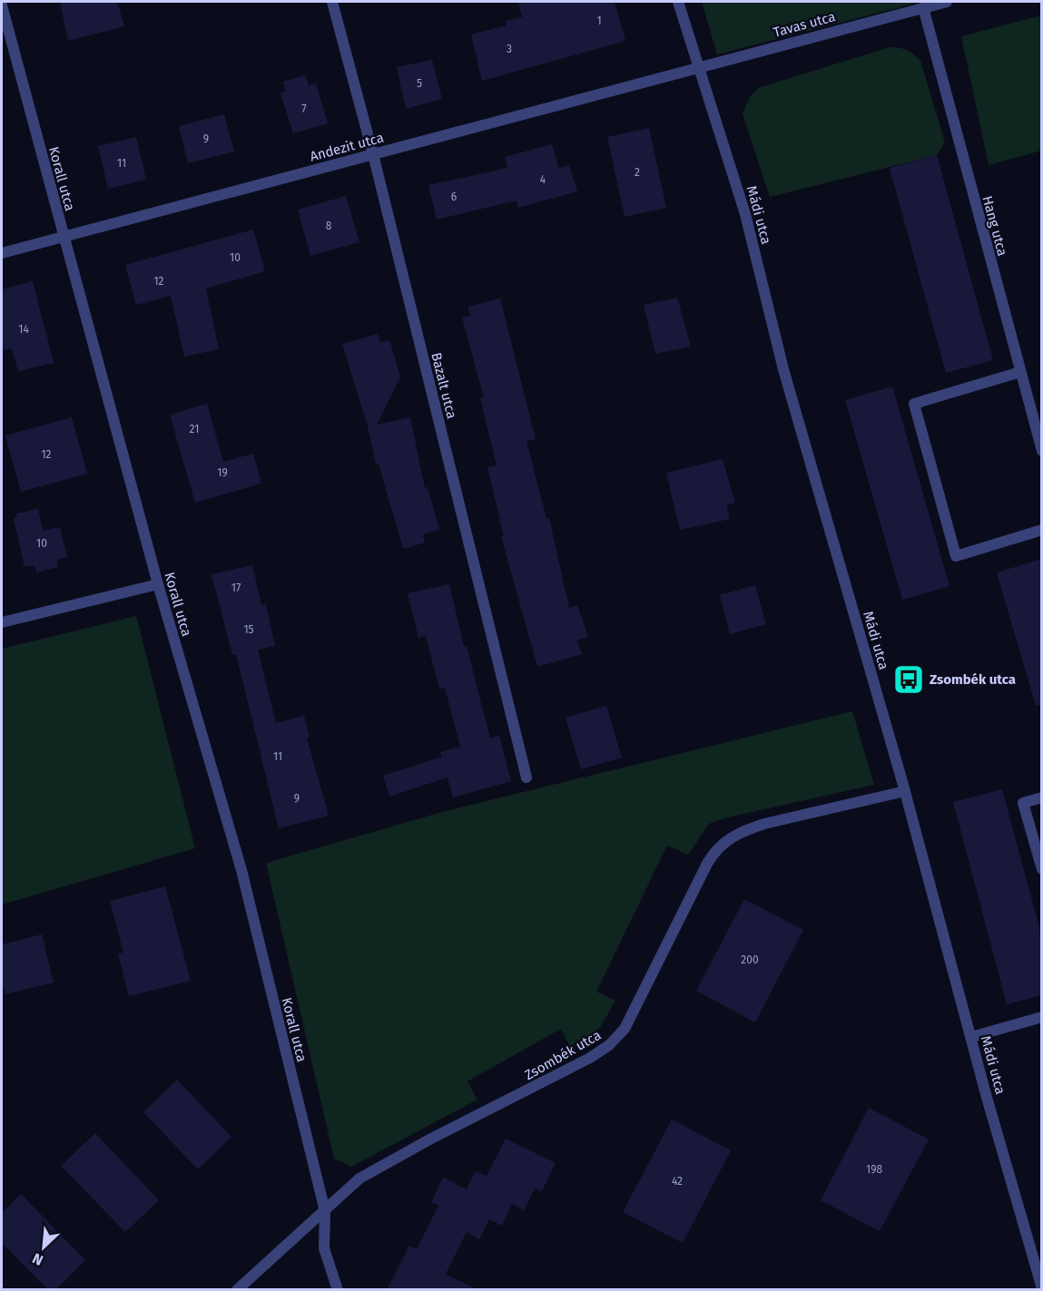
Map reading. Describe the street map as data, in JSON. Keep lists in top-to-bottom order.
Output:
{
  "streets": {
    "street": [
      "Tavas utca",
      "Andezit utca",
      "Korall utca",
      "Mádi utca",
      "Hang utca",
      "Bazalt utca",
      "Zsombék utca"
    ]
  },
  "crossings": [
    ["Tavas utca", "Andezit utca"],
    ["Tavas utca", "Mádi utca"],
    ["Tavas utca", "Hang utca"],
    ["Andezit utca", "Korall utca"],
    ["Andezit utca", "Mádi utca"],
    ["Andezit utca", "Bazalt utca"],
    ["Korall utca", "Zsombék utca"],
    ["Mádi utca", "Zsombék utca"]
  ],
  "places": {
    "bus stop": ["Zsombék utca"]
  },
  "house_numbers": [
    "1",
    "3",
    "5",
    "7",
    "9",
    "11",
    "2",
    "4",
    "6",
    "8",
    "10",
    "12",
    "14",
    "21",
    "12",
    "19",
    "10",
    "17",
    "15",
    "11",
    "9",
    "200",
    "198",
    "42"
  ],
  "north": "bottom left"
}
